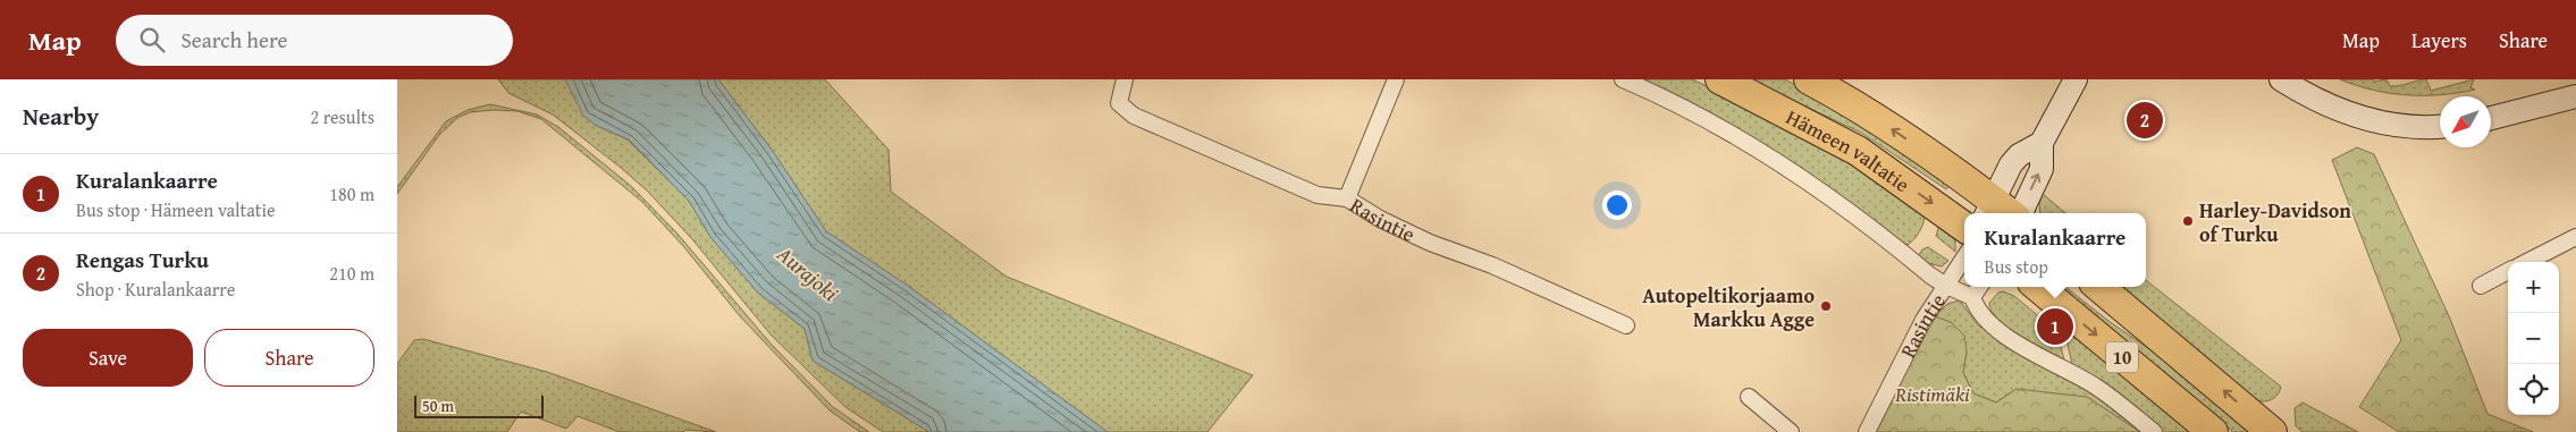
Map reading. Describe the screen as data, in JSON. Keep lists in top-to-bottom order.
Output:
{
  "streets": {
    "highway": ["Hämeen valtatie", "10"],
    "street": ["Rasintie"]
  },
  "water": ["Aurajoki"],
  "parks": ["Ristimäki"],
  "places": ["Harley-Davidson of Turku", "Autopeltikorjaamo Markku Agge"],
  "scale_bar": "50 m",
  "north": "bottom left",
  "page": {
    "header": "Map",
    "search": "Search here",
    "nav": ["Map", "Layers", "Share"],
    "heading": ["Nearby", "2 results"],
    "pins": ["2", "1"],
    "list": [
      {
        "mark": "1",
        "name": "Kuralankaarre",
        "note": "Bus stop · Hämeen valtatie",
        "value": "180 m"
      },
      {
        "mark": "2",
        "name": "Rengas Turku",
        "note": "Shop · Kuralankaarre",
        "value": "210 m"
      }
    ],
    "popup": ["Kuralankaarre", "Bus stop"],
    "map_buttons": ["+", "−"],
    "buttons": ["Save", "Share"],
    "scale": "50 m"
  }
}
